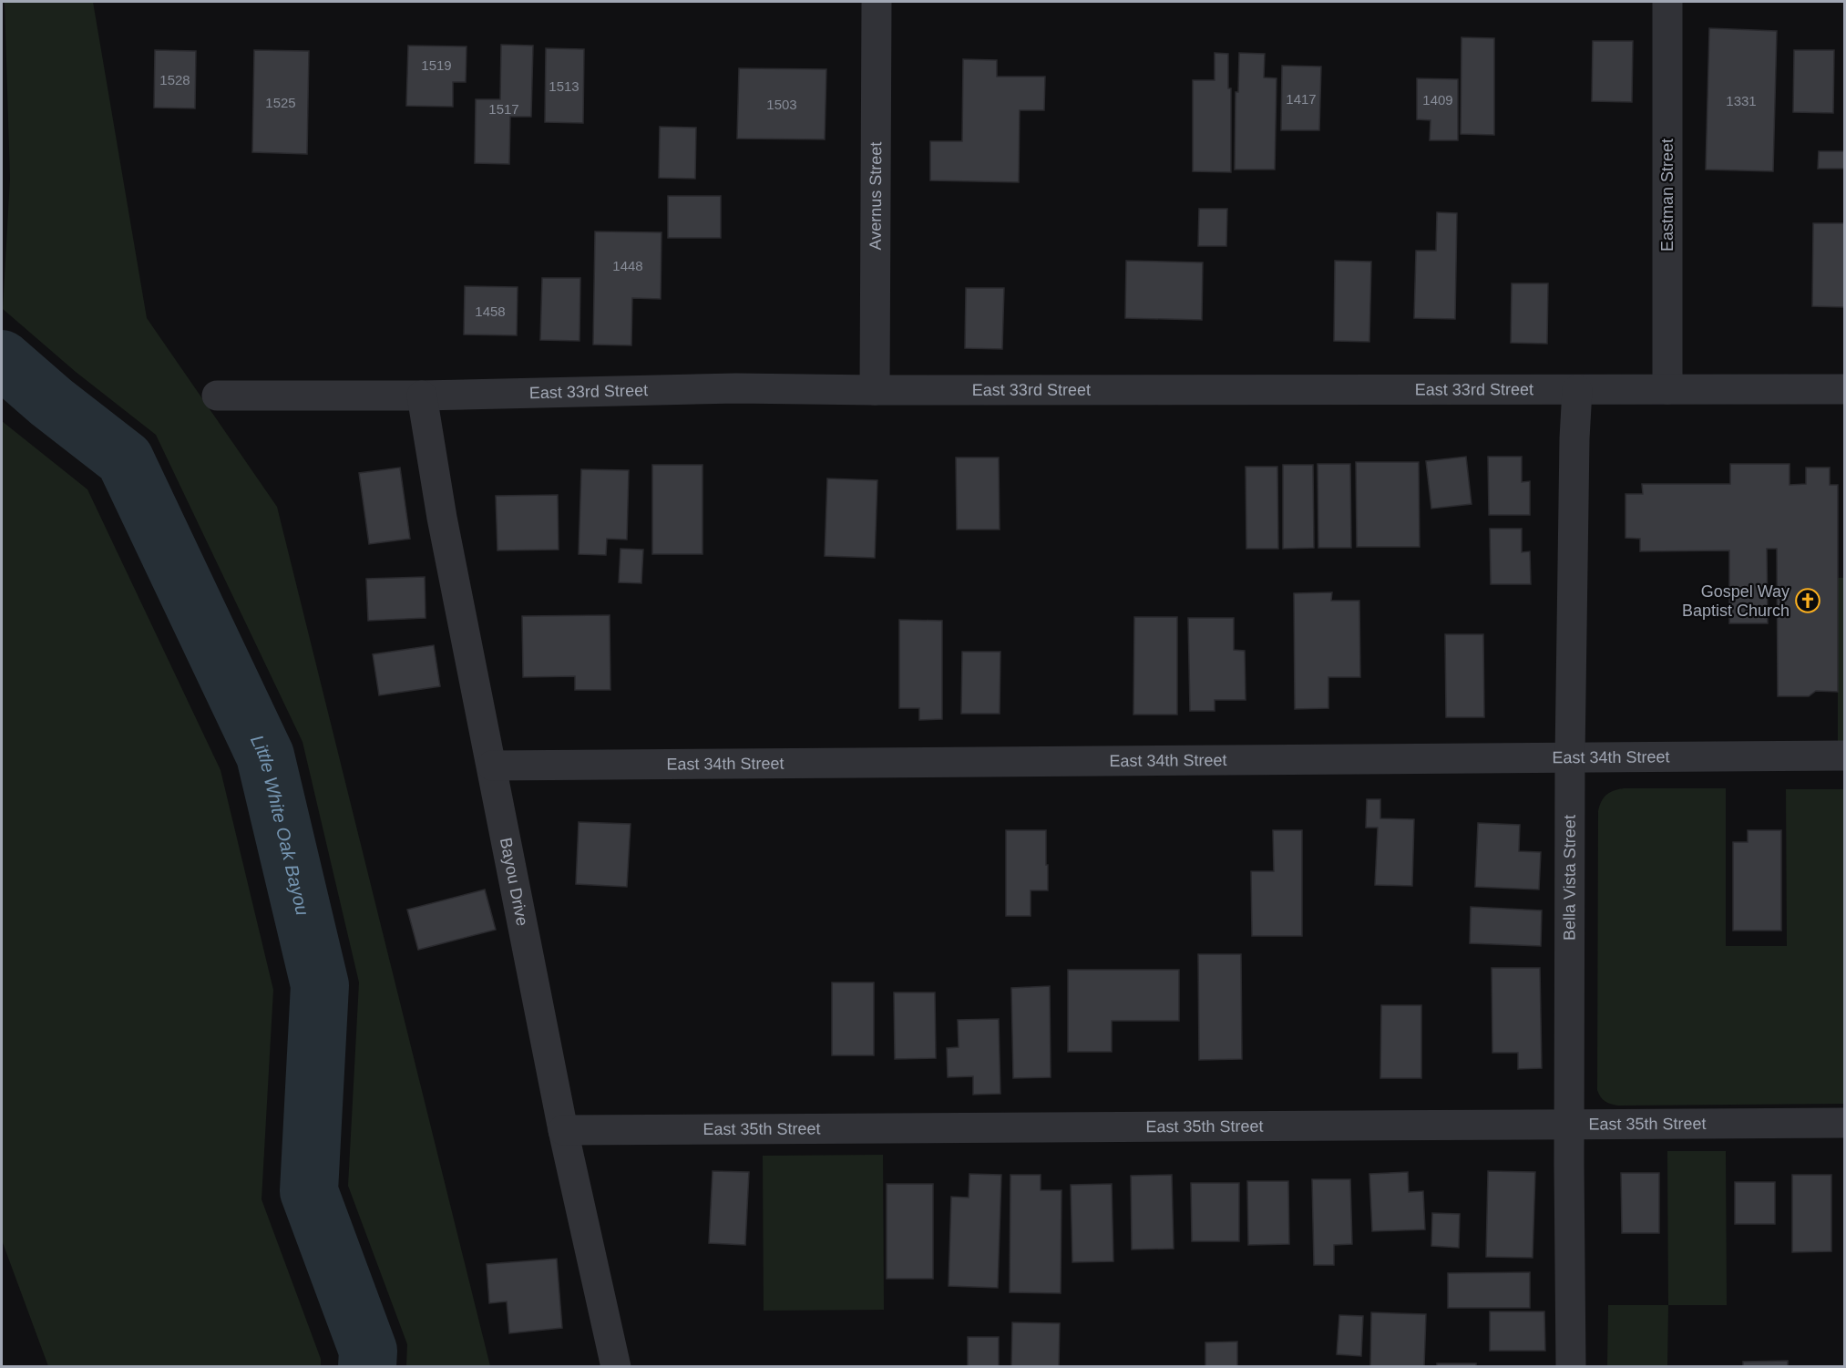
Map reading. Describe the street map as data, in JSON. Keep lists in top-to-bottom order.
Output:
{
  "streets": {
    "street": [
      "Eastman Street",
      "Avernus Street",
      "East 33rd Street",
      "East 34th Street",
      "Bella Vista Street",
      "Bayou Drive",
      "East 35th Street"
    ]
  },
  "crossings": [
    ["Eastman Street", "East 33rd Street"],
    ["Avernus Street", "East 33rd Street"],
    ["East 33rd Street", "Bella Vista Street"],
    ["East 33rd Street", "Bayou Drive"],
    ["East 34th Street", "Bella Vista Street"],
    ["East 34th Street", "Bayou Drive"],
    ["Bella Vista Street", "East 35th Street"],
    ["Bayou Drive", "East 35th Street"]
  ],
  "water": ["Little White Oak Bayou"],
  "places": {
    "church": ["Gospel Way Baptist Church"]
  },
  "house_numbers": [
    "1519",
    "1528",
    "1513",
    "1417",
    "1409",
    "1331",
    "1525",
    "1503",
    "1517",
    "1448",
    "1458"
  ]
}
